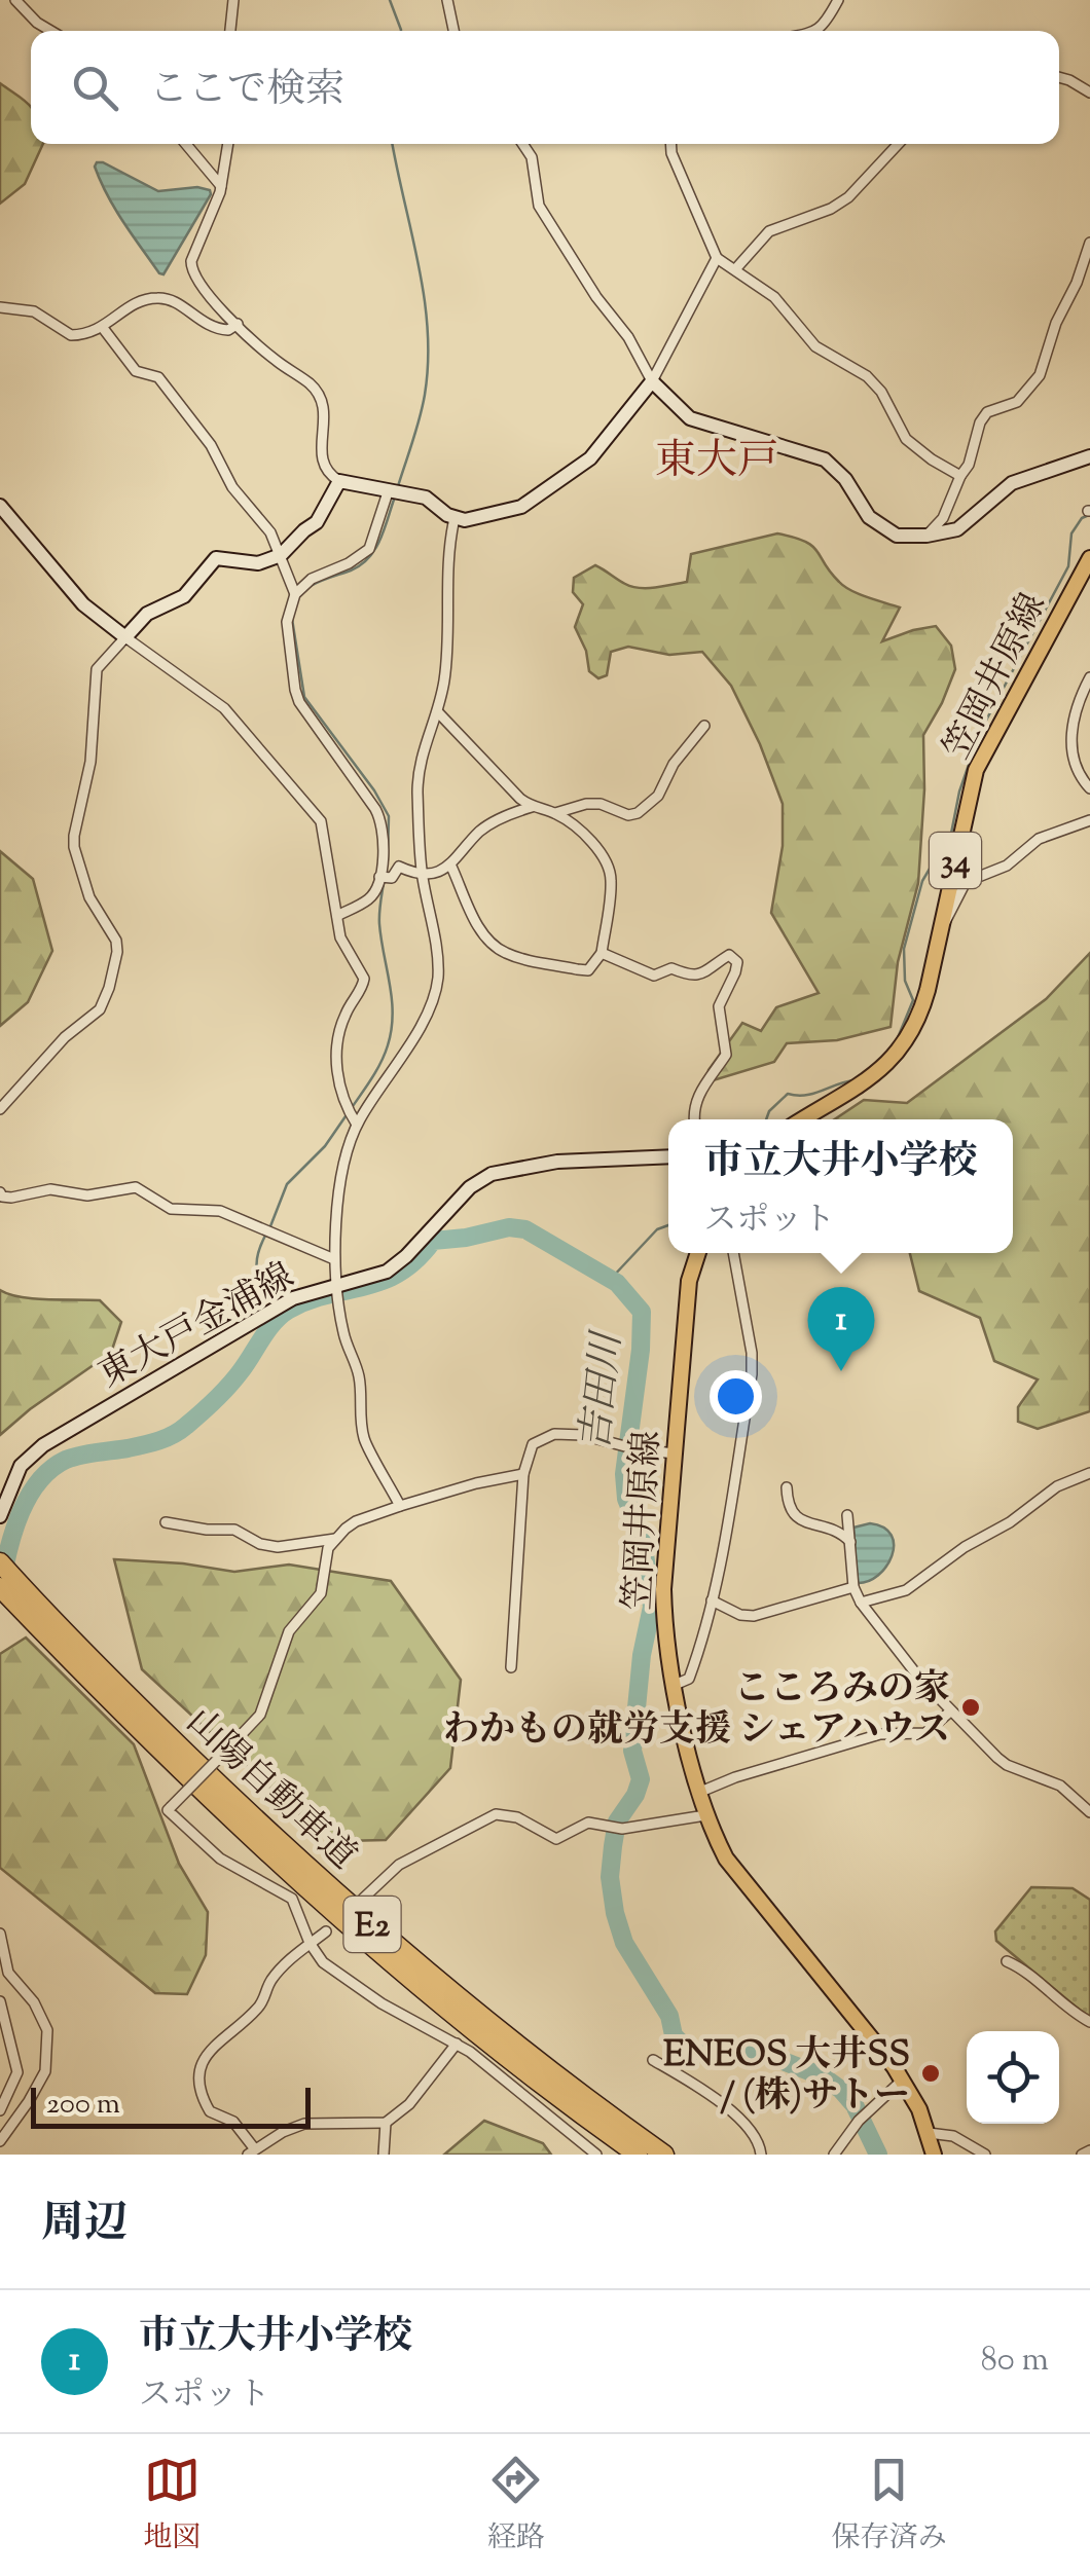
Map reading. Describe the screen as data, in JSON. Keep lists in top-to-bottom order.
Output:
{
  "streets": {
    "highway": ["山陽自動車道", "E2"],
    "main road": ["笠岡井原線", "34", "東大戸金浦線"]
  },
  "districts": ["東大戸"],
  "water": ["吉田川"],
  "places": ["こころみの家 わかもの就労支援 シェアハウス", "ENEOS 大井SS / (株)サトー"],
  "scale_bar": "200 m",
  "page": {
    "search": "ここで検索",
    "popup": ["市立大井小学校", "スポット"],
    "pins": "1",
    "scale": "200 m",
    "heading": "周辺",
    "list": [
      {
        "mark": "1",
        "name": "市立大井小学校",
        "note": "スポット",
        "value": "80 m"
      }
    ],
    "nav": ["地図", "経路", "保存済み"]
  }
}
